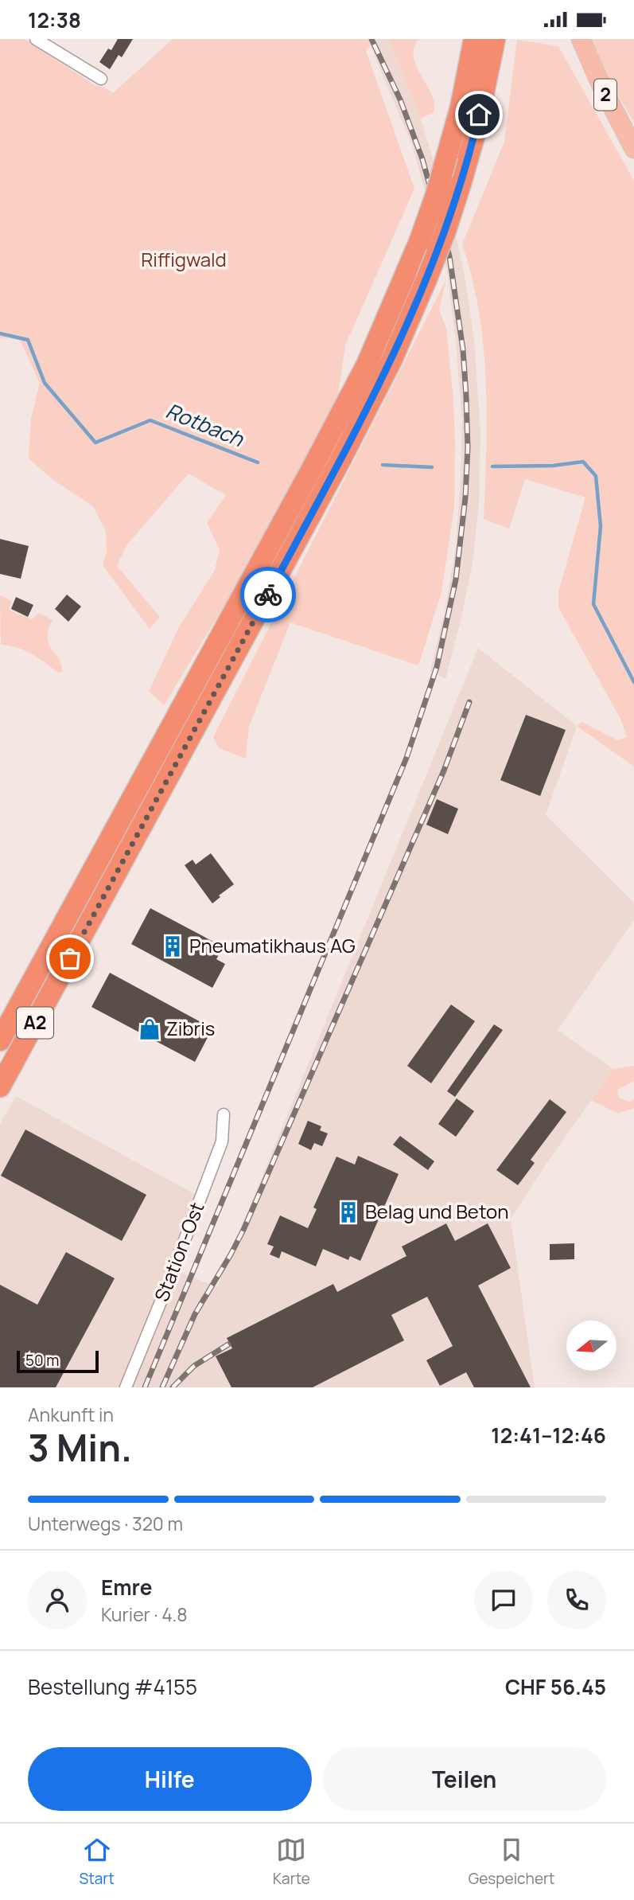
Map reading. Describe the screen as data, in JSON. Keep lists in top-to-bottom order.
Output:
{
  "streets": {
    "highway": ["A2"],
    "main road": ["2"],
    "street": ["Station-Ost"]
  },
  "water": ["Rotbach"],
  "parks": ["Riffigwald"],
  "places": {
    "building": ["Pneumatikhaus AG", "Belag und Beton"],
    "shop": ["Zibris"]
  },
  "scale_bar": "50 m",
  "north": "left",
  "page": {
    "status": "12:38",
    "scale": "50 m",
    "heading": ["3 Min.", "Ankunft in", "12:41–12:46"],
    "panel": [
      "Emre",
      "Kurier · 4.8",
      "Bestellung #4155",
      "CHF 56.45"
    ],
    "bar": "Unterwegs · 320 m",
    "buttons": ["Hilfe", "Teilen"],
    "tabs": ["Start", "Karte", "Gespeichert"]
  }
}
